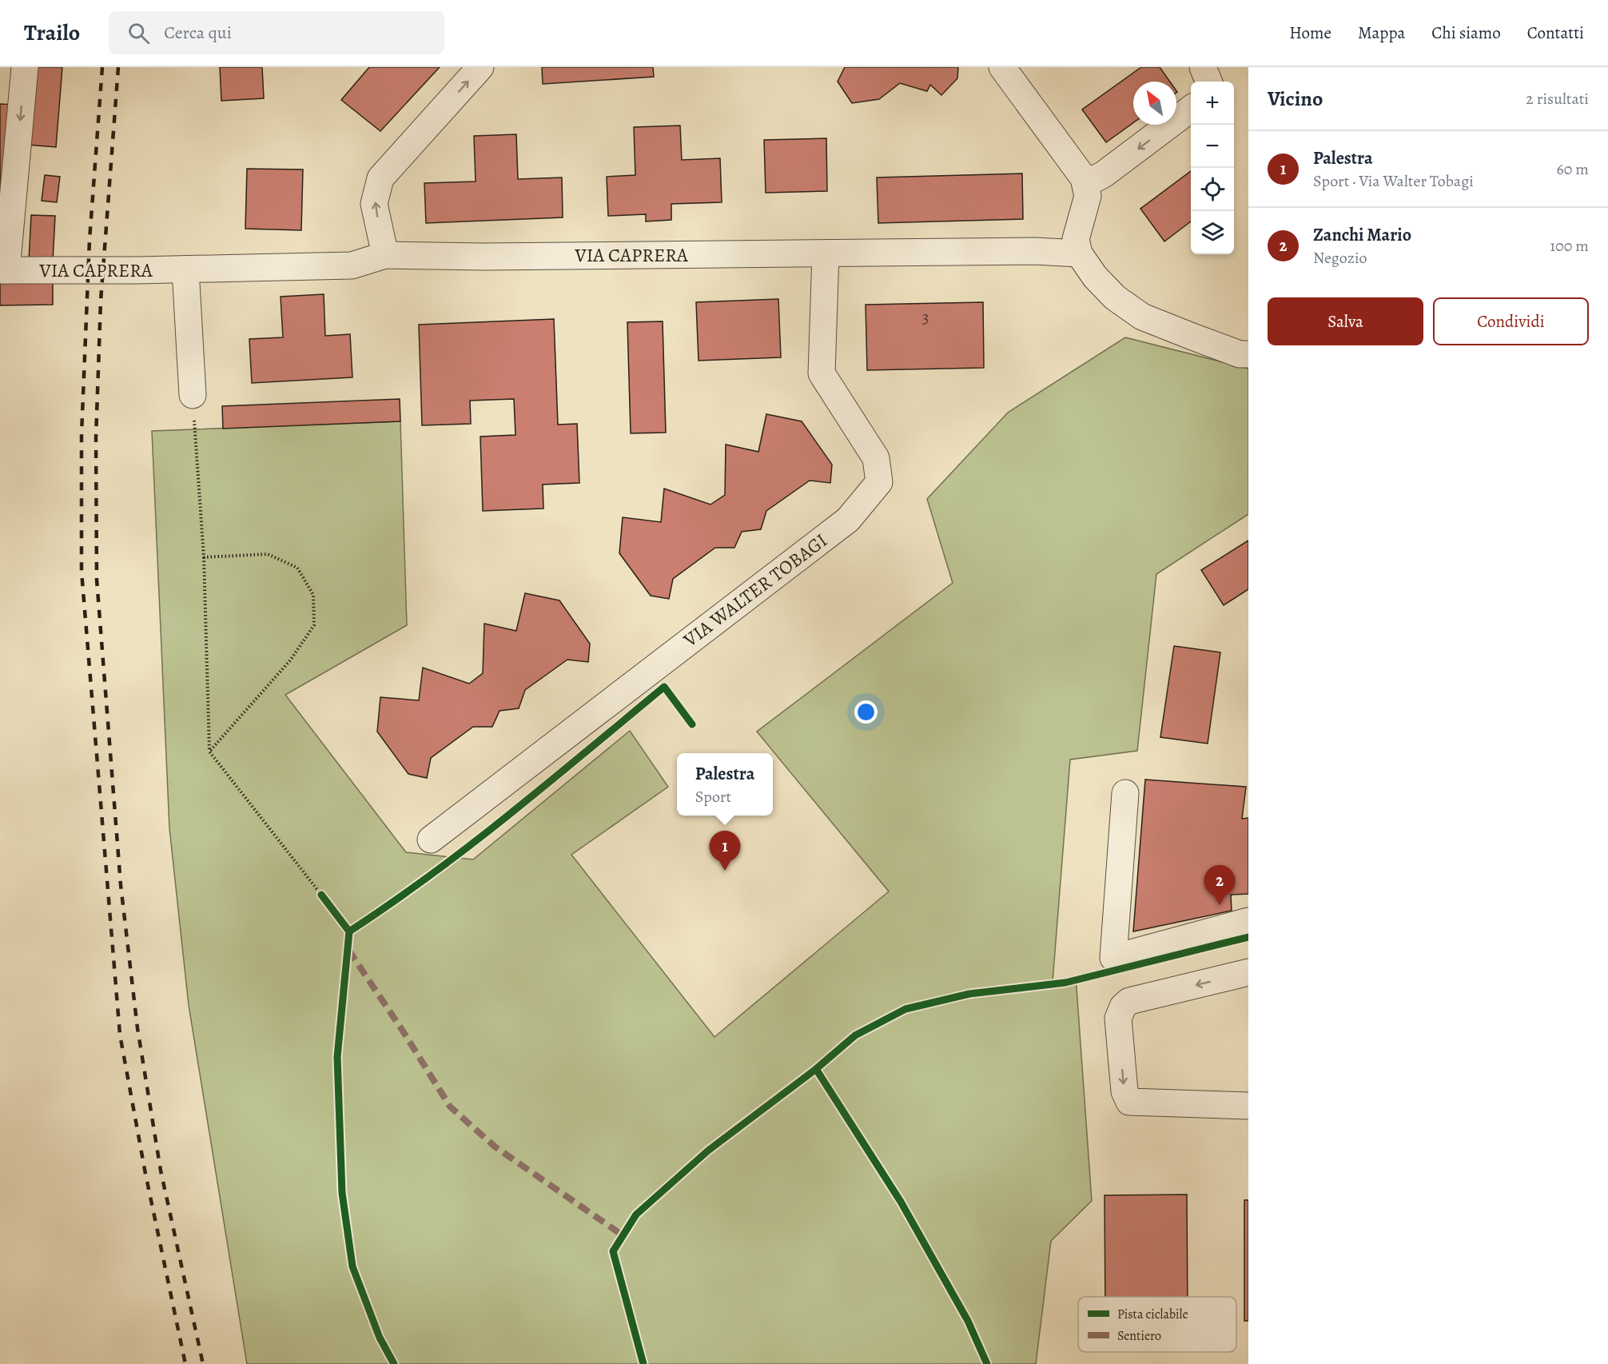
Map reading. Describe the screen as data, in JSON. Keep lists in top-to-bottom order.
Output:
{
  "streets": {
    "street": ["VIA CAPRERA", "VIA WALTER TOBAGI"]
  },
  "crossings": [
    ["VIA CAPRERA", "VIA WALTER TOBAGI"]
  ],
  "house_numbers": ["3"],
  "legend": ["Pista ciclabile", "Sentiero"],
  "north": "top left",
  "page": {
    "header": "Trailo",
    "search": "Cerca qui",
    "nav": [
      "Home",
      "Mappa",
      "Chi siamo",
      "Contatti"
    ],
    "heading": ["Vicino", "2 risultati"],
    "map_buttons": ["+", "−"],
    "list": [
      {
        "mark": "1",
        "name": "Palestra",
        "note": "Sport · Via Walter Tobagi",
        "value": "60 m"
      },
      {
        "mark": "2",
        "name": "Zanchi Mario",
        "note": "Negozio",
        "value": "100 m"
      }
    ],
    "buttons": ["Salva", "Condividi"],
    "popup": ["Palestra", "Sport"],
    "pins": ["1", "2"]
  }
}
